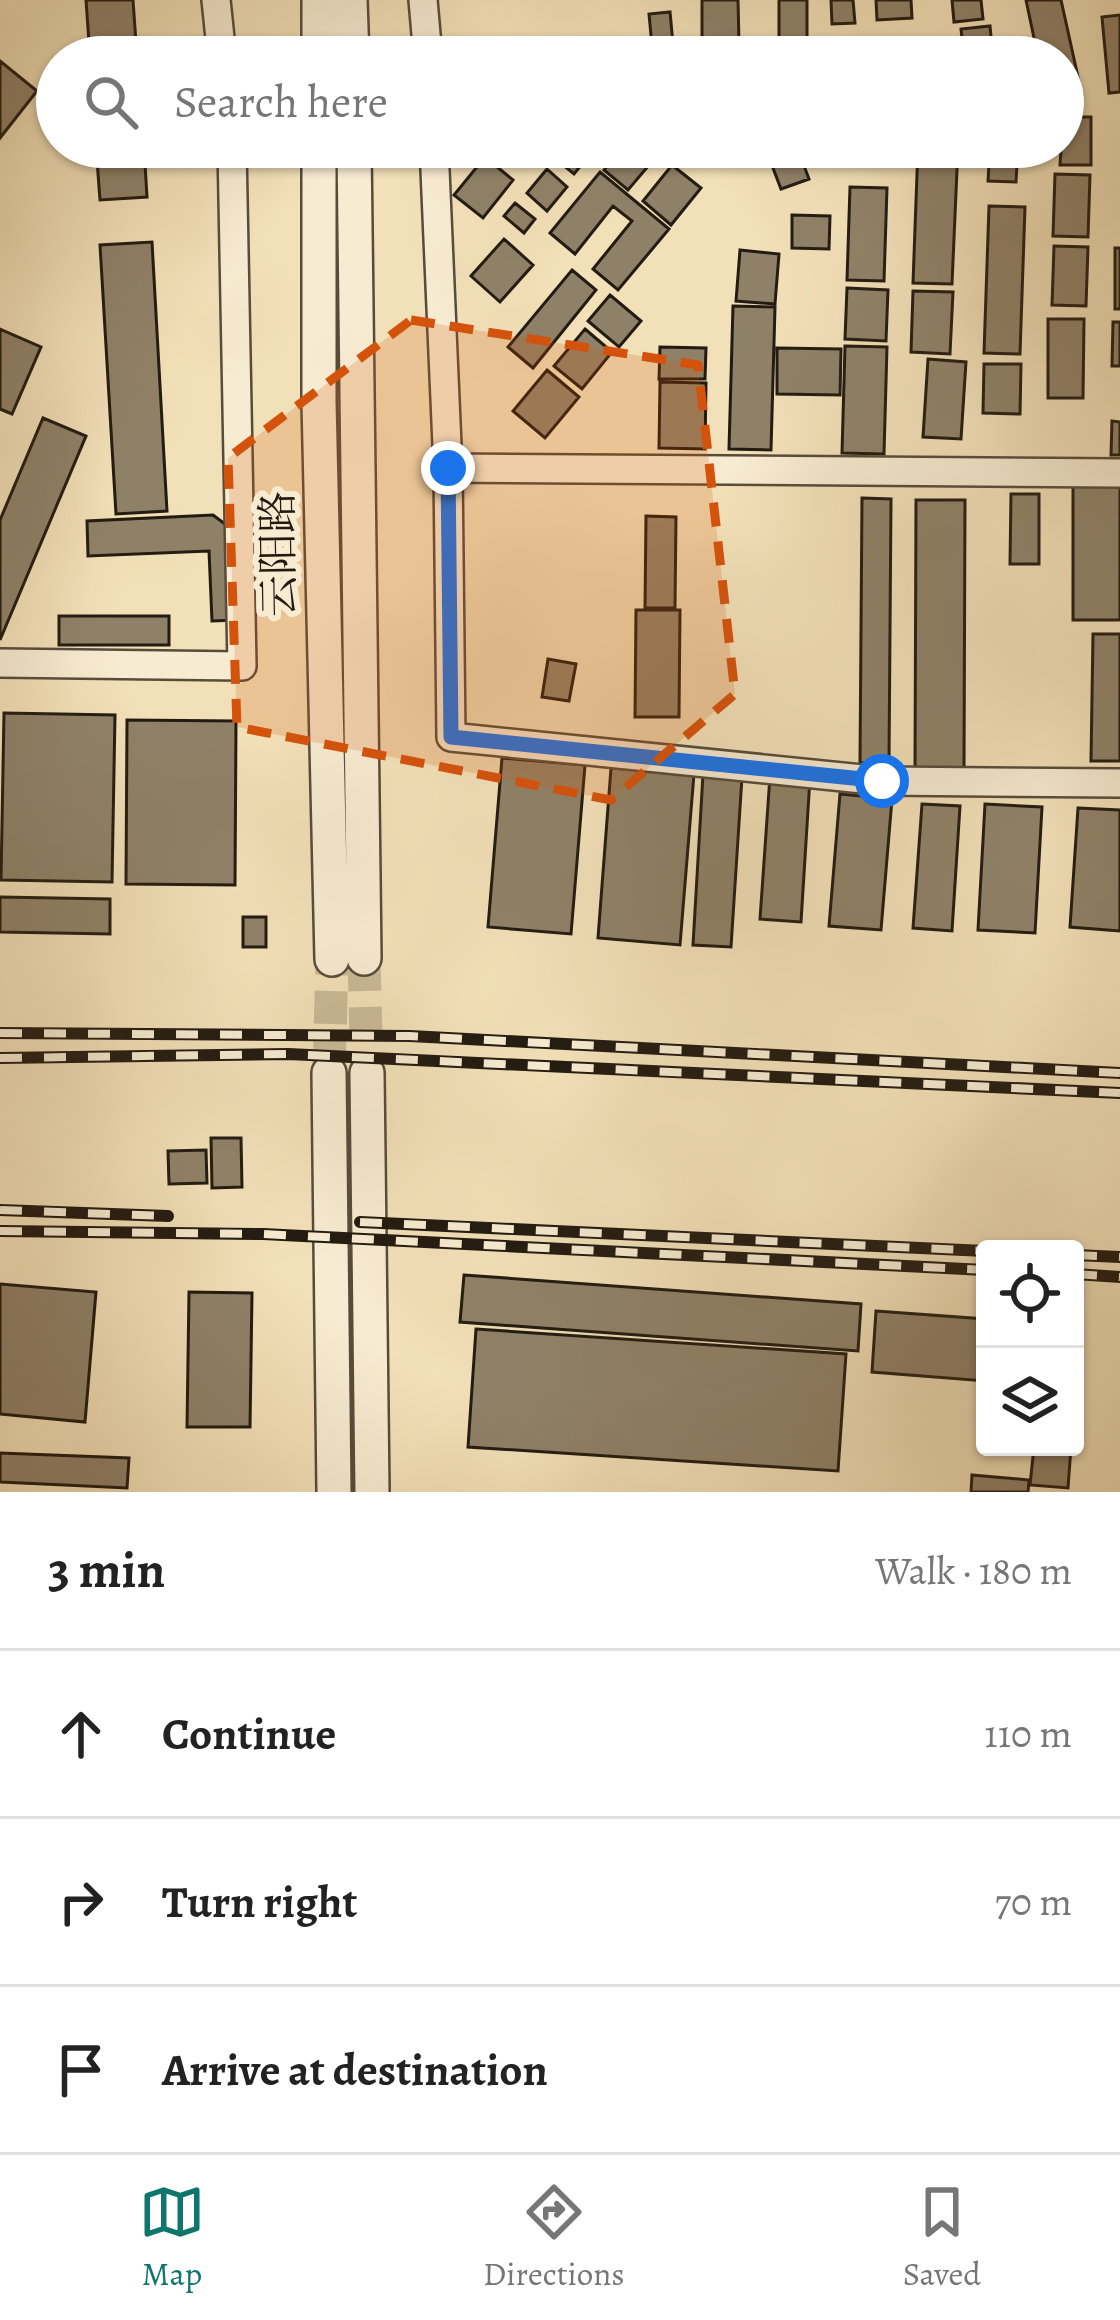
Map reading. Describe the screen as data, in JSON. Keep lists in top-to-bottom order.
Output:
{
  "streets": {
    "street": ["云阳路"]
  },
  "page": {
    "search": "Search here",
    "heading": ["3 min", "Walk · 180 m"],
    "list": [
      ["Continue", "110 m"],
      ["Turn right", "70 m"],
      "Arrive at destination"
    ],
    "nav": ["Map", "Directions", "Saved"]
  }
}
